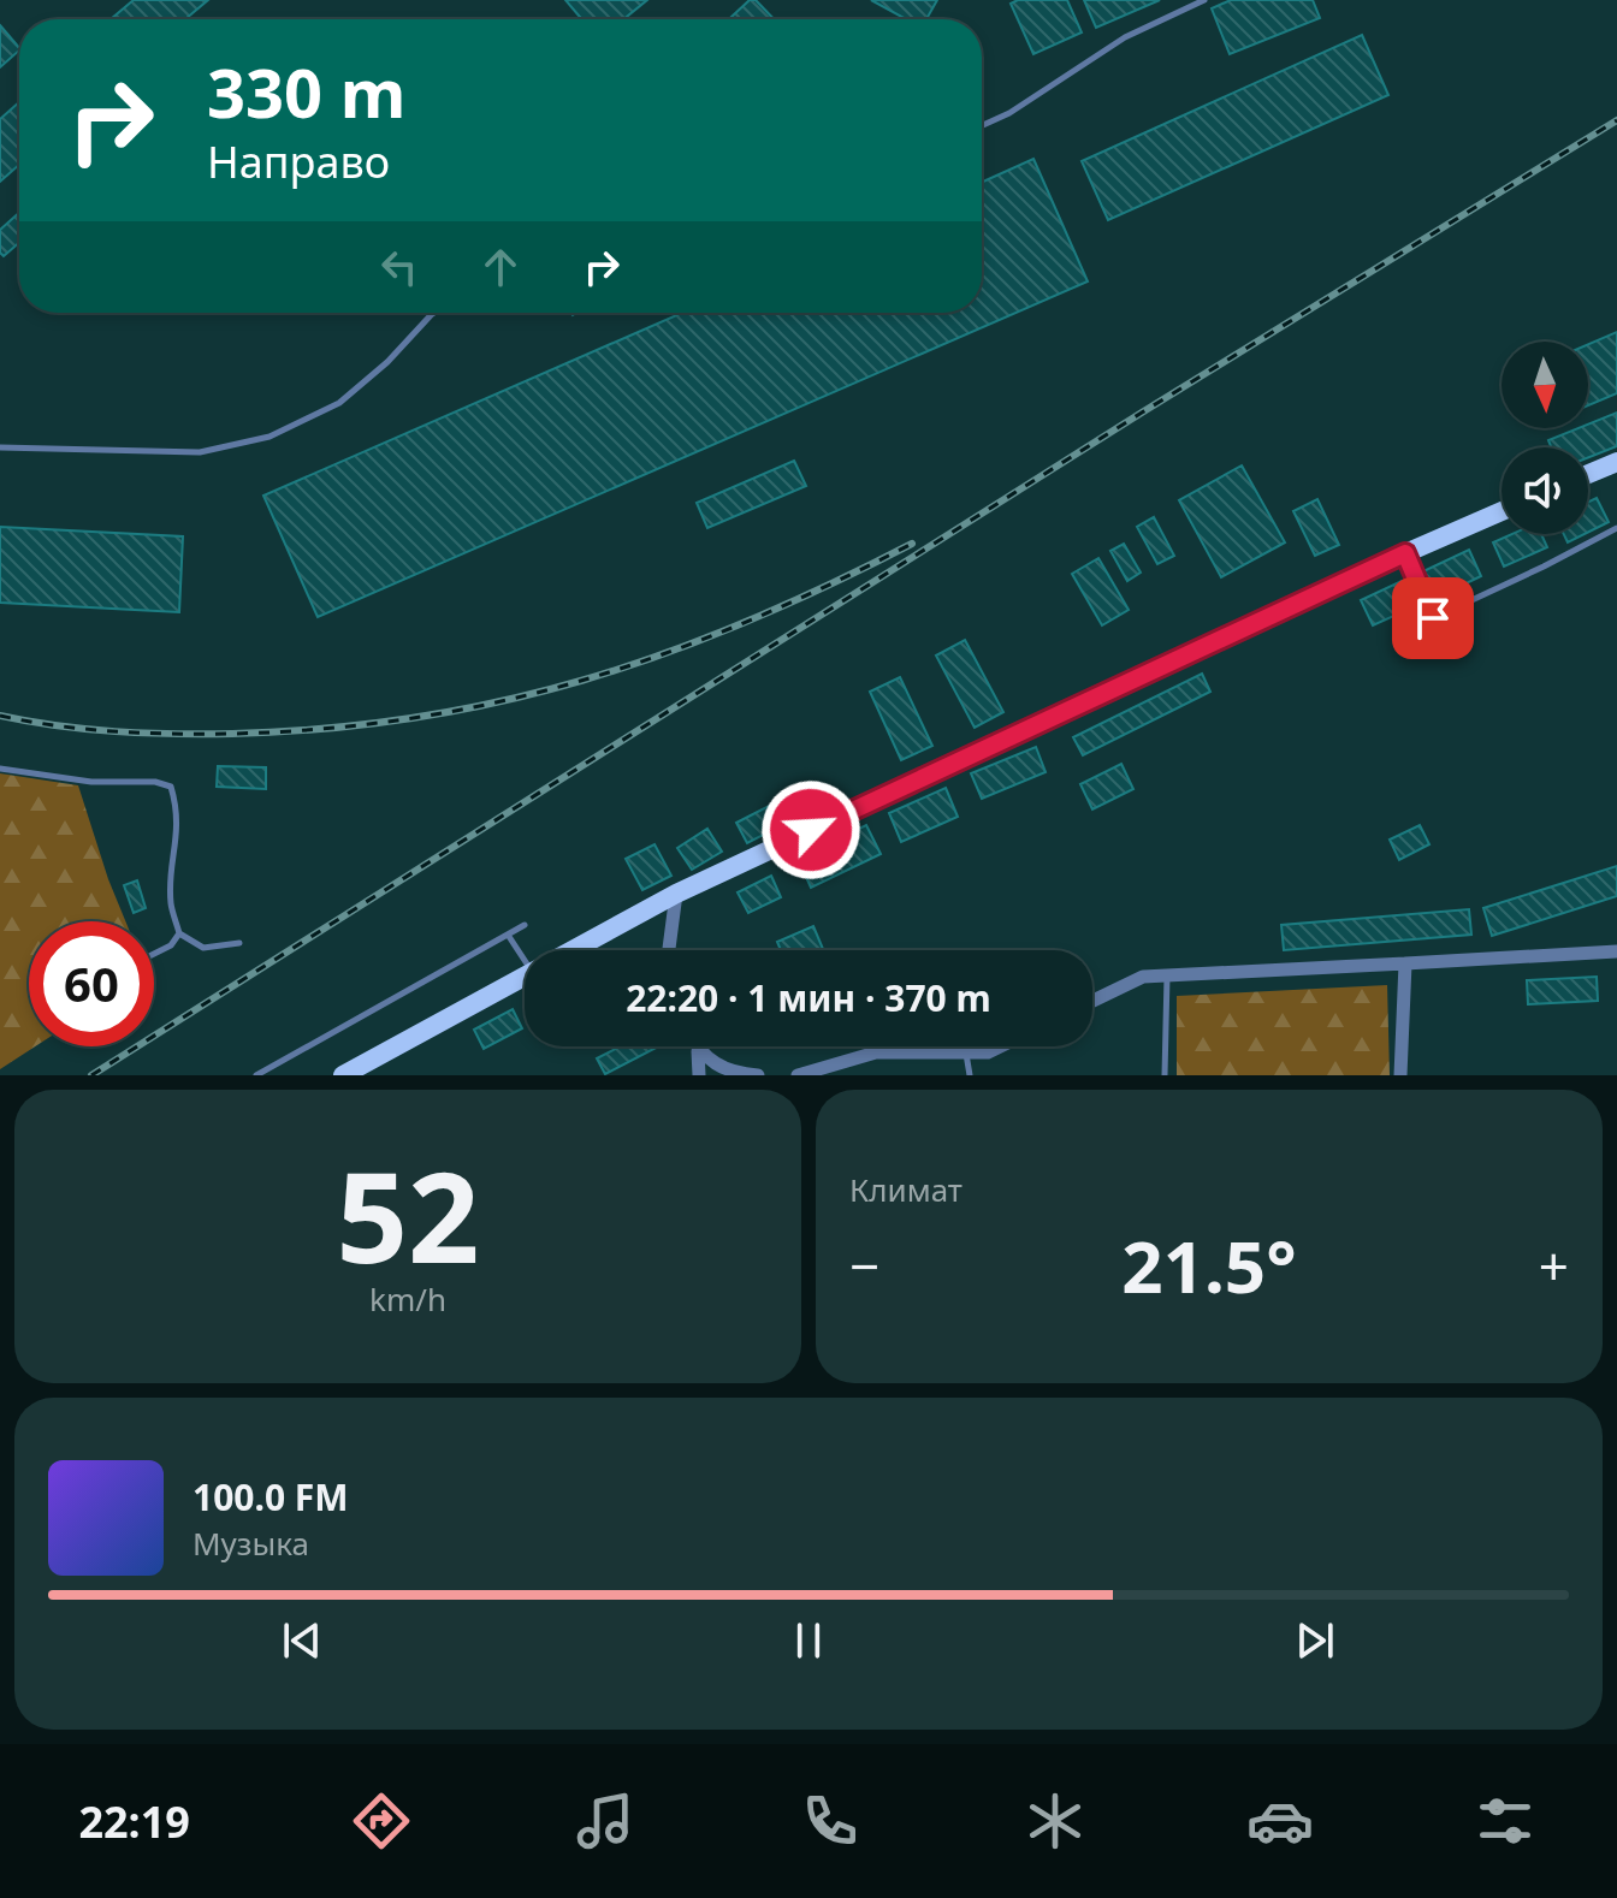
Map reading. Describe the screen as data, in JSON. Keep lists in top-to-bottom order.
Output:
{
  "north": "bottom",
  "page": {
    "turn": ["330 m", "Направо"],
    "limit": "60",
    "trip": "22:20 · 1 мин · 370 m",
    "tile": [
      ["52", "km/h"],
      "Климат"
    ],
    "heat": ["−", "21.5°", "+"],
    "song": ["100.0 FM", "Музыка"],
    "tabs": "22:19"
  }
}
